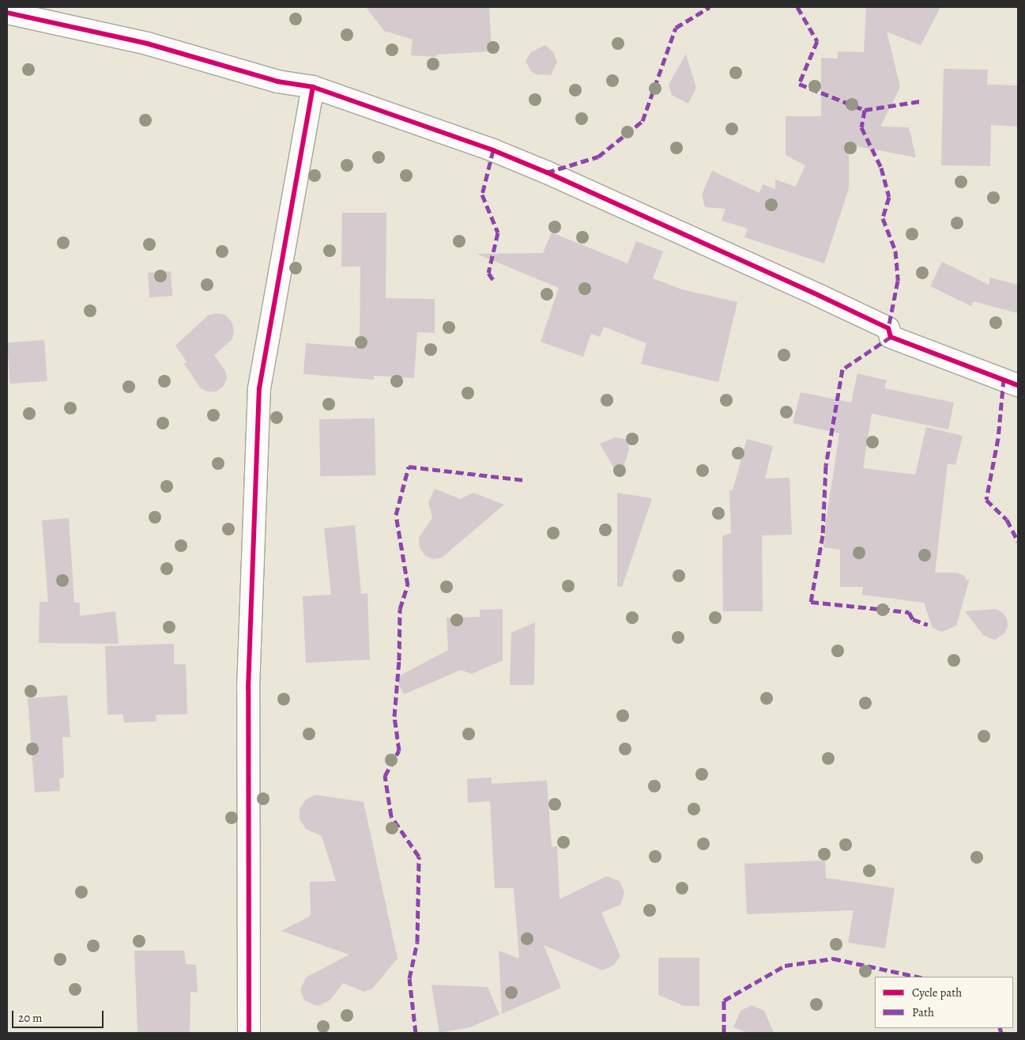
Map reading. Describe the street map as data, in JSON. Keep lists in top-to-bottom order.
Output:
{
  "legend": ["Cycle path", "Path"],
  "scale_bar": "20 m"
}
